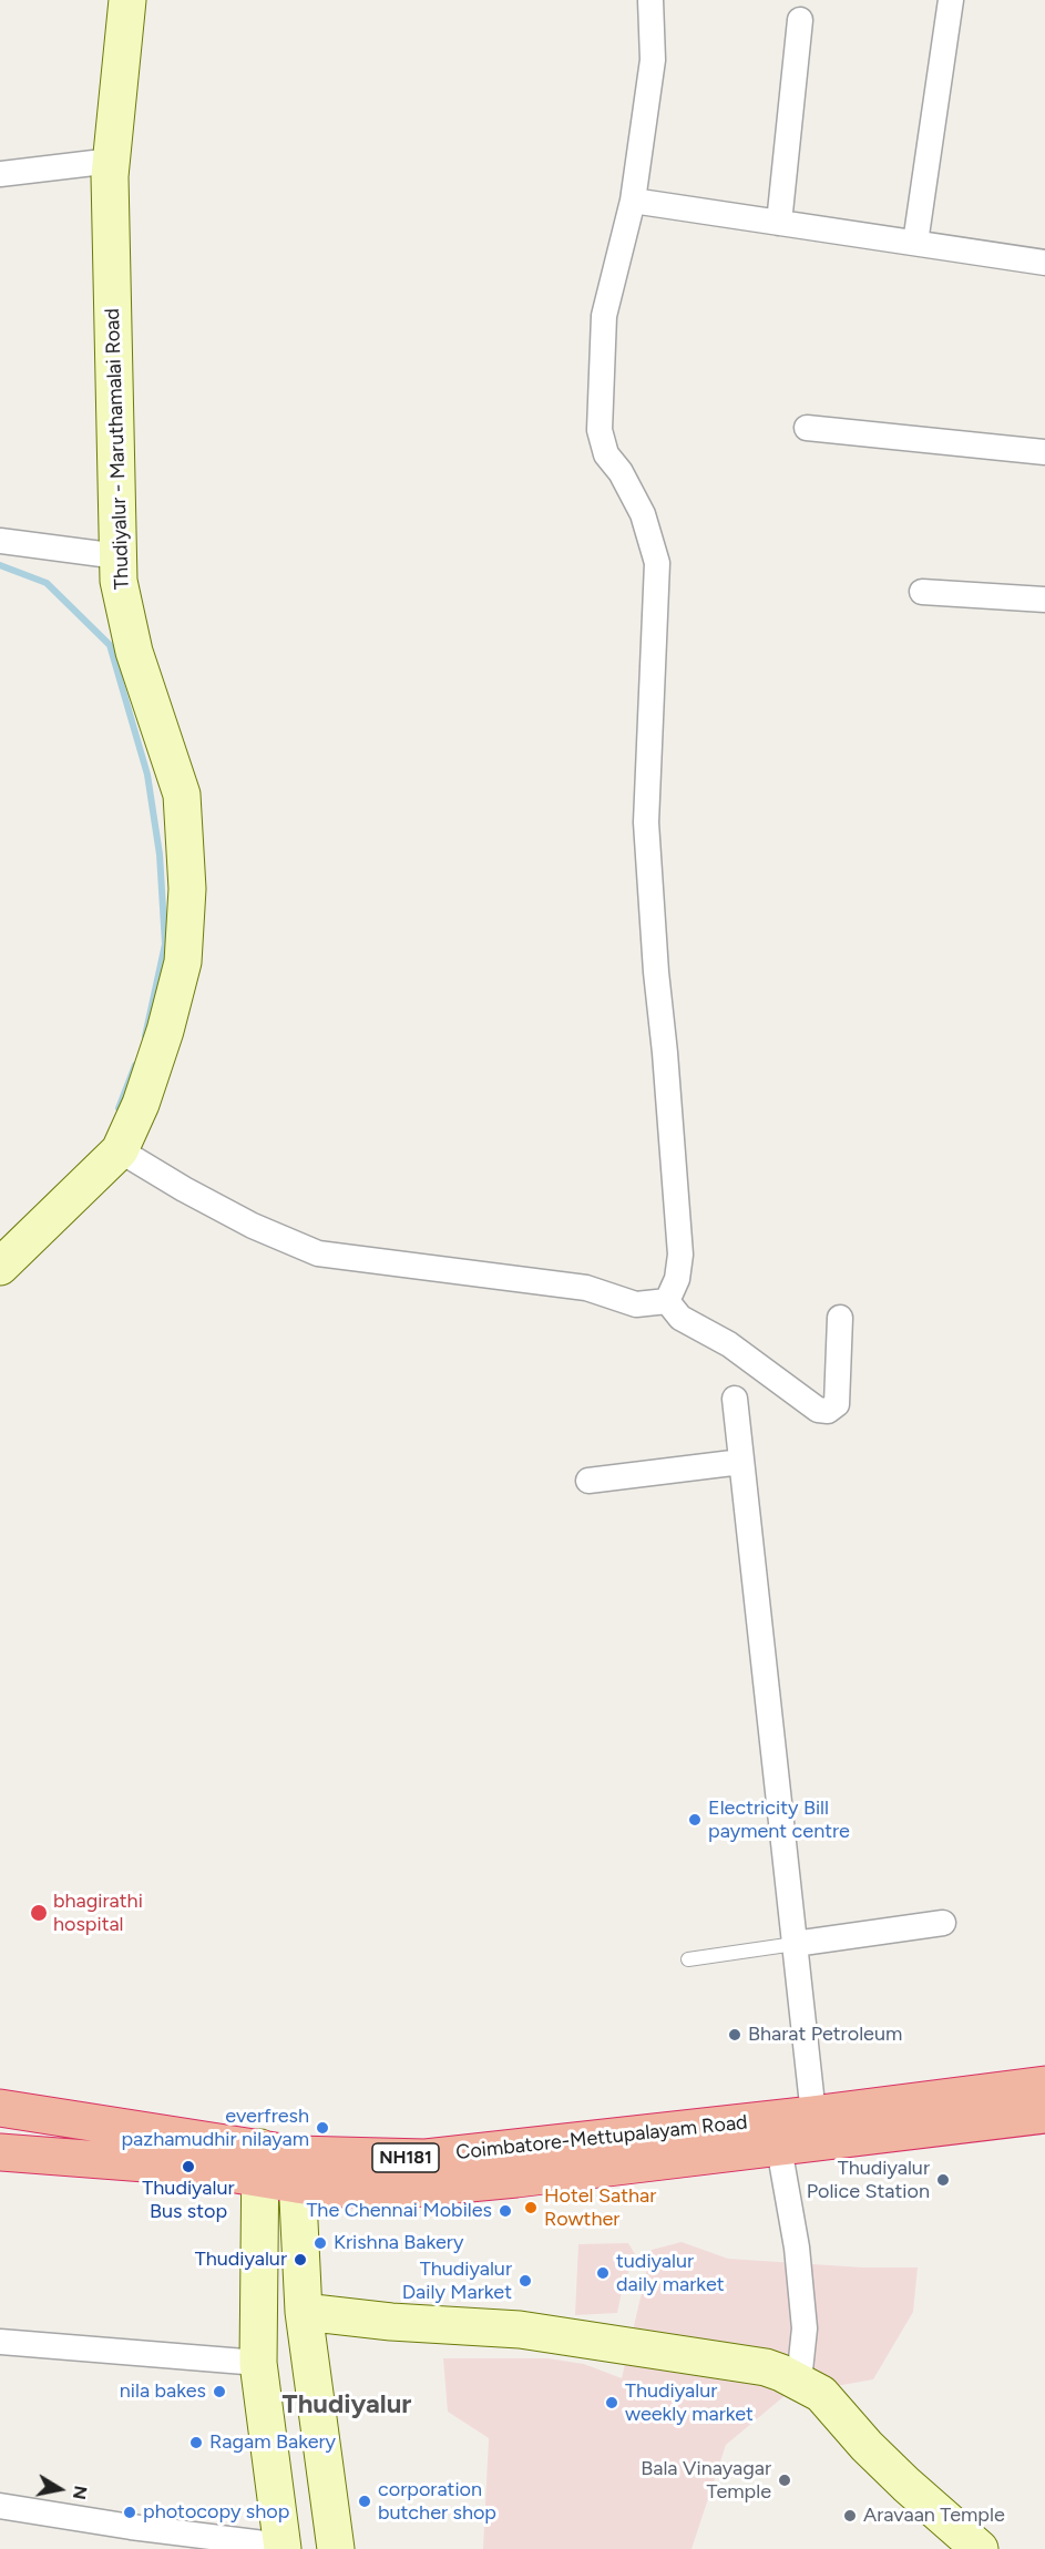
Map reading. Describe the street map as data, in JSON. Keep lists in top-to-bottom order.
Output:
{
  "streets": {
    "highway": ["Coimbatore-Mettupalayam Road", "NH181"],
    "main road": ["Thudiyalur - Maruthamalai Road"]
  },
  "crossings": [
    ["Coimbatore-Mettupalayam Road", "NH181"]
  ],
  "districts": ["Thudiyalur"],
  "places": [
    "Electricity Bill payment centre",
    "bhagirathi hospital",
    "Bharat Petroleum",
    "everfresh pazhamudhir nilayam",
    "Thudiyalur Bus stop",
    "Thudiyalur Police Station",
    "Hotel Sathar Rowther",
    "The Chennai Mobiles",
    "Krishna Bakery",
    "Thudiyalur",
    "tudiyalur daily market",
    "Thudiyalur Daily Market",
    "nila bakes",
    "Thudiyalur weekly market",
    "Ragam Bakery",
    "Bala Vinayagar Temple",
    "corporation butcher shop",
    "photocopy shop",
    "Aravaan Temple"
  ],
  "north": "right"
}
